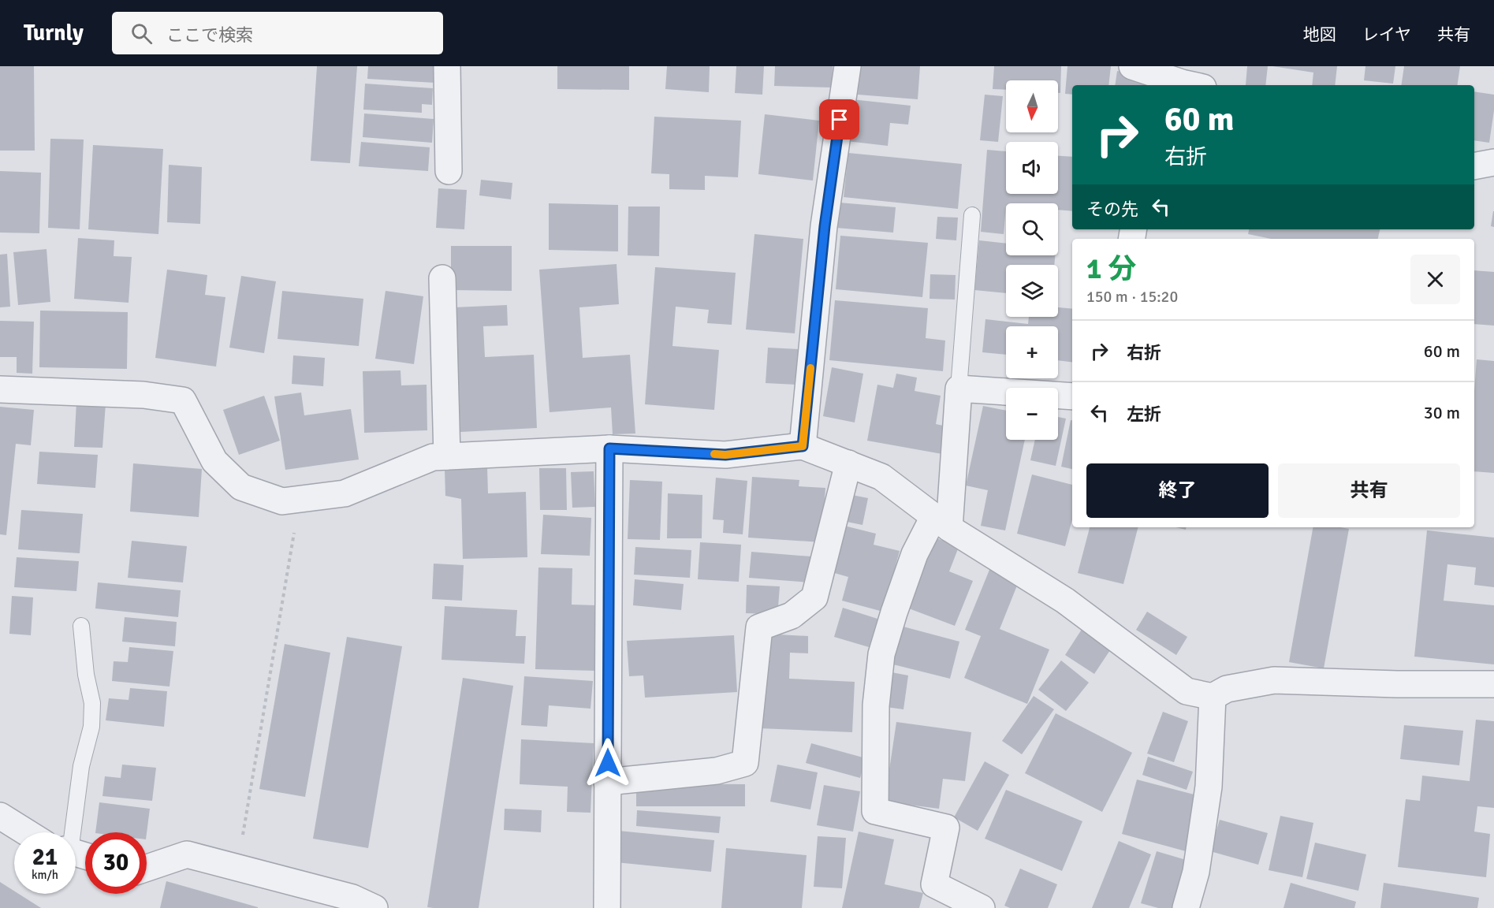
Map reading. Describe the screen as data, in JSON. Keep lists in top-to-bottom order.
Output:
{
  "north": "bottom",
  "page": {
    "header": "Turnly",
    "search": "ここで検索",
    "nav": ["地図", "レイヤ", "共有"],
    "map_buttons": ["+", "−"],
    "turn": ["60 m", "右折"],
    "then": "その先",
    "heading": ["1 分", "150 m · 15:20"],
    "list": [
      {
        "name": "右折",
        "value": "60 m"
      },
      {
        "name": "左折",
        "value": "30 m"
      }
    ],
    "buttons": ["終了", "共有"],
    "speed": "21 km/h",
    "limit": "30"
  }
}
